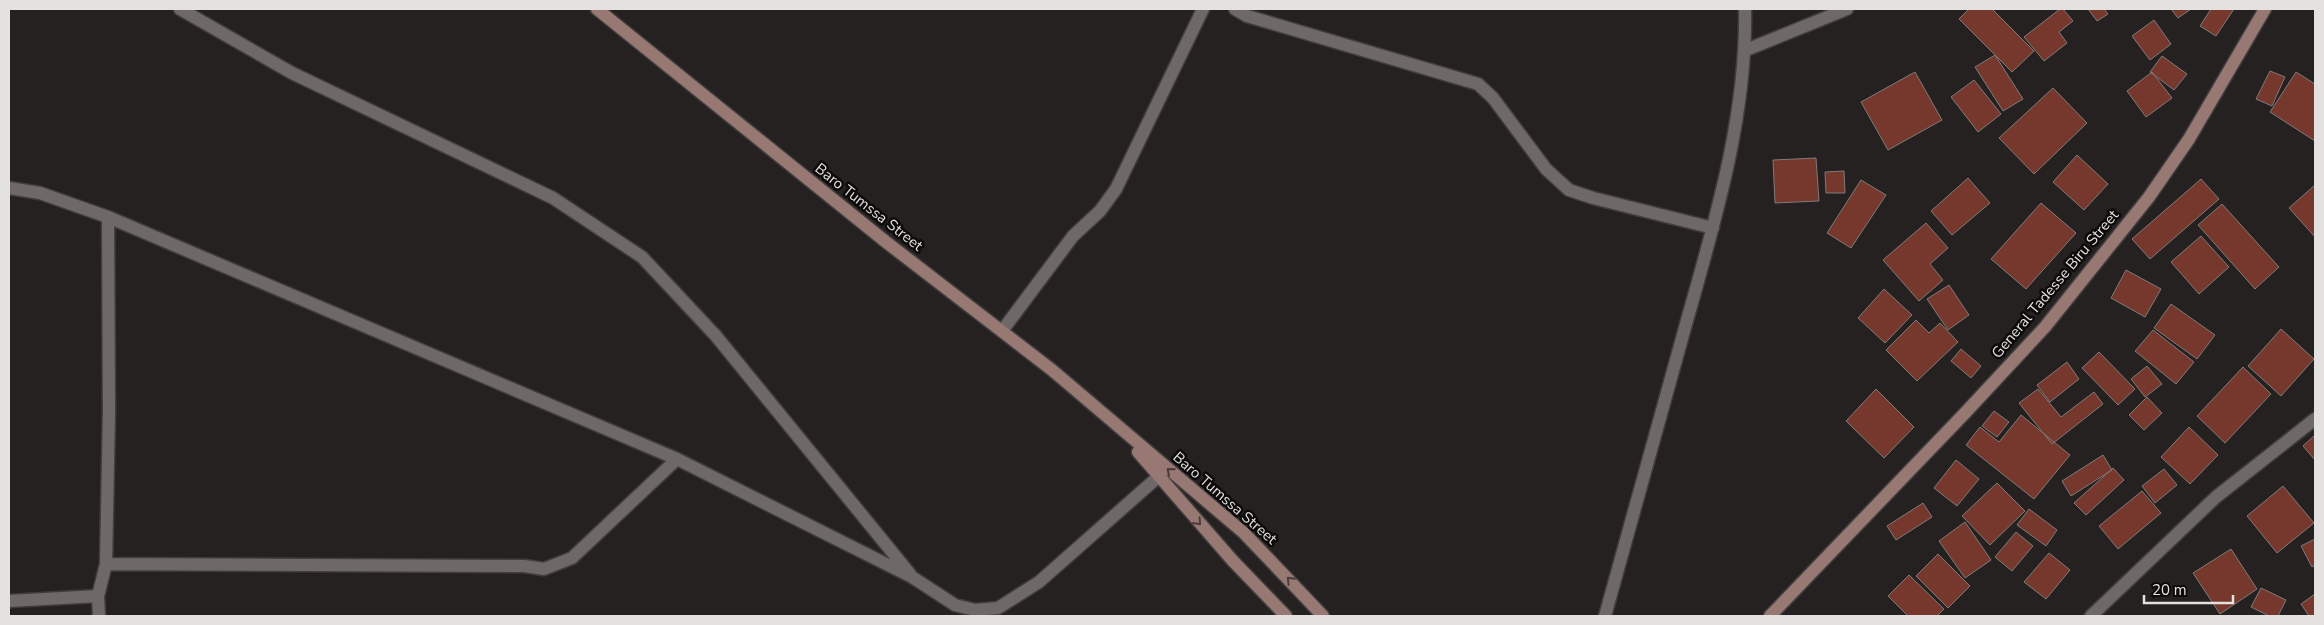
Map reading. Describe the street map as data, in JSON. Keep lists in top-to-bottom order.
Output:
{
  "streets": {
    "street": ["Baro Tumssa Street", "General Tadesse Biru Street"]
  },
  "scale_bar": "20 m"
}
